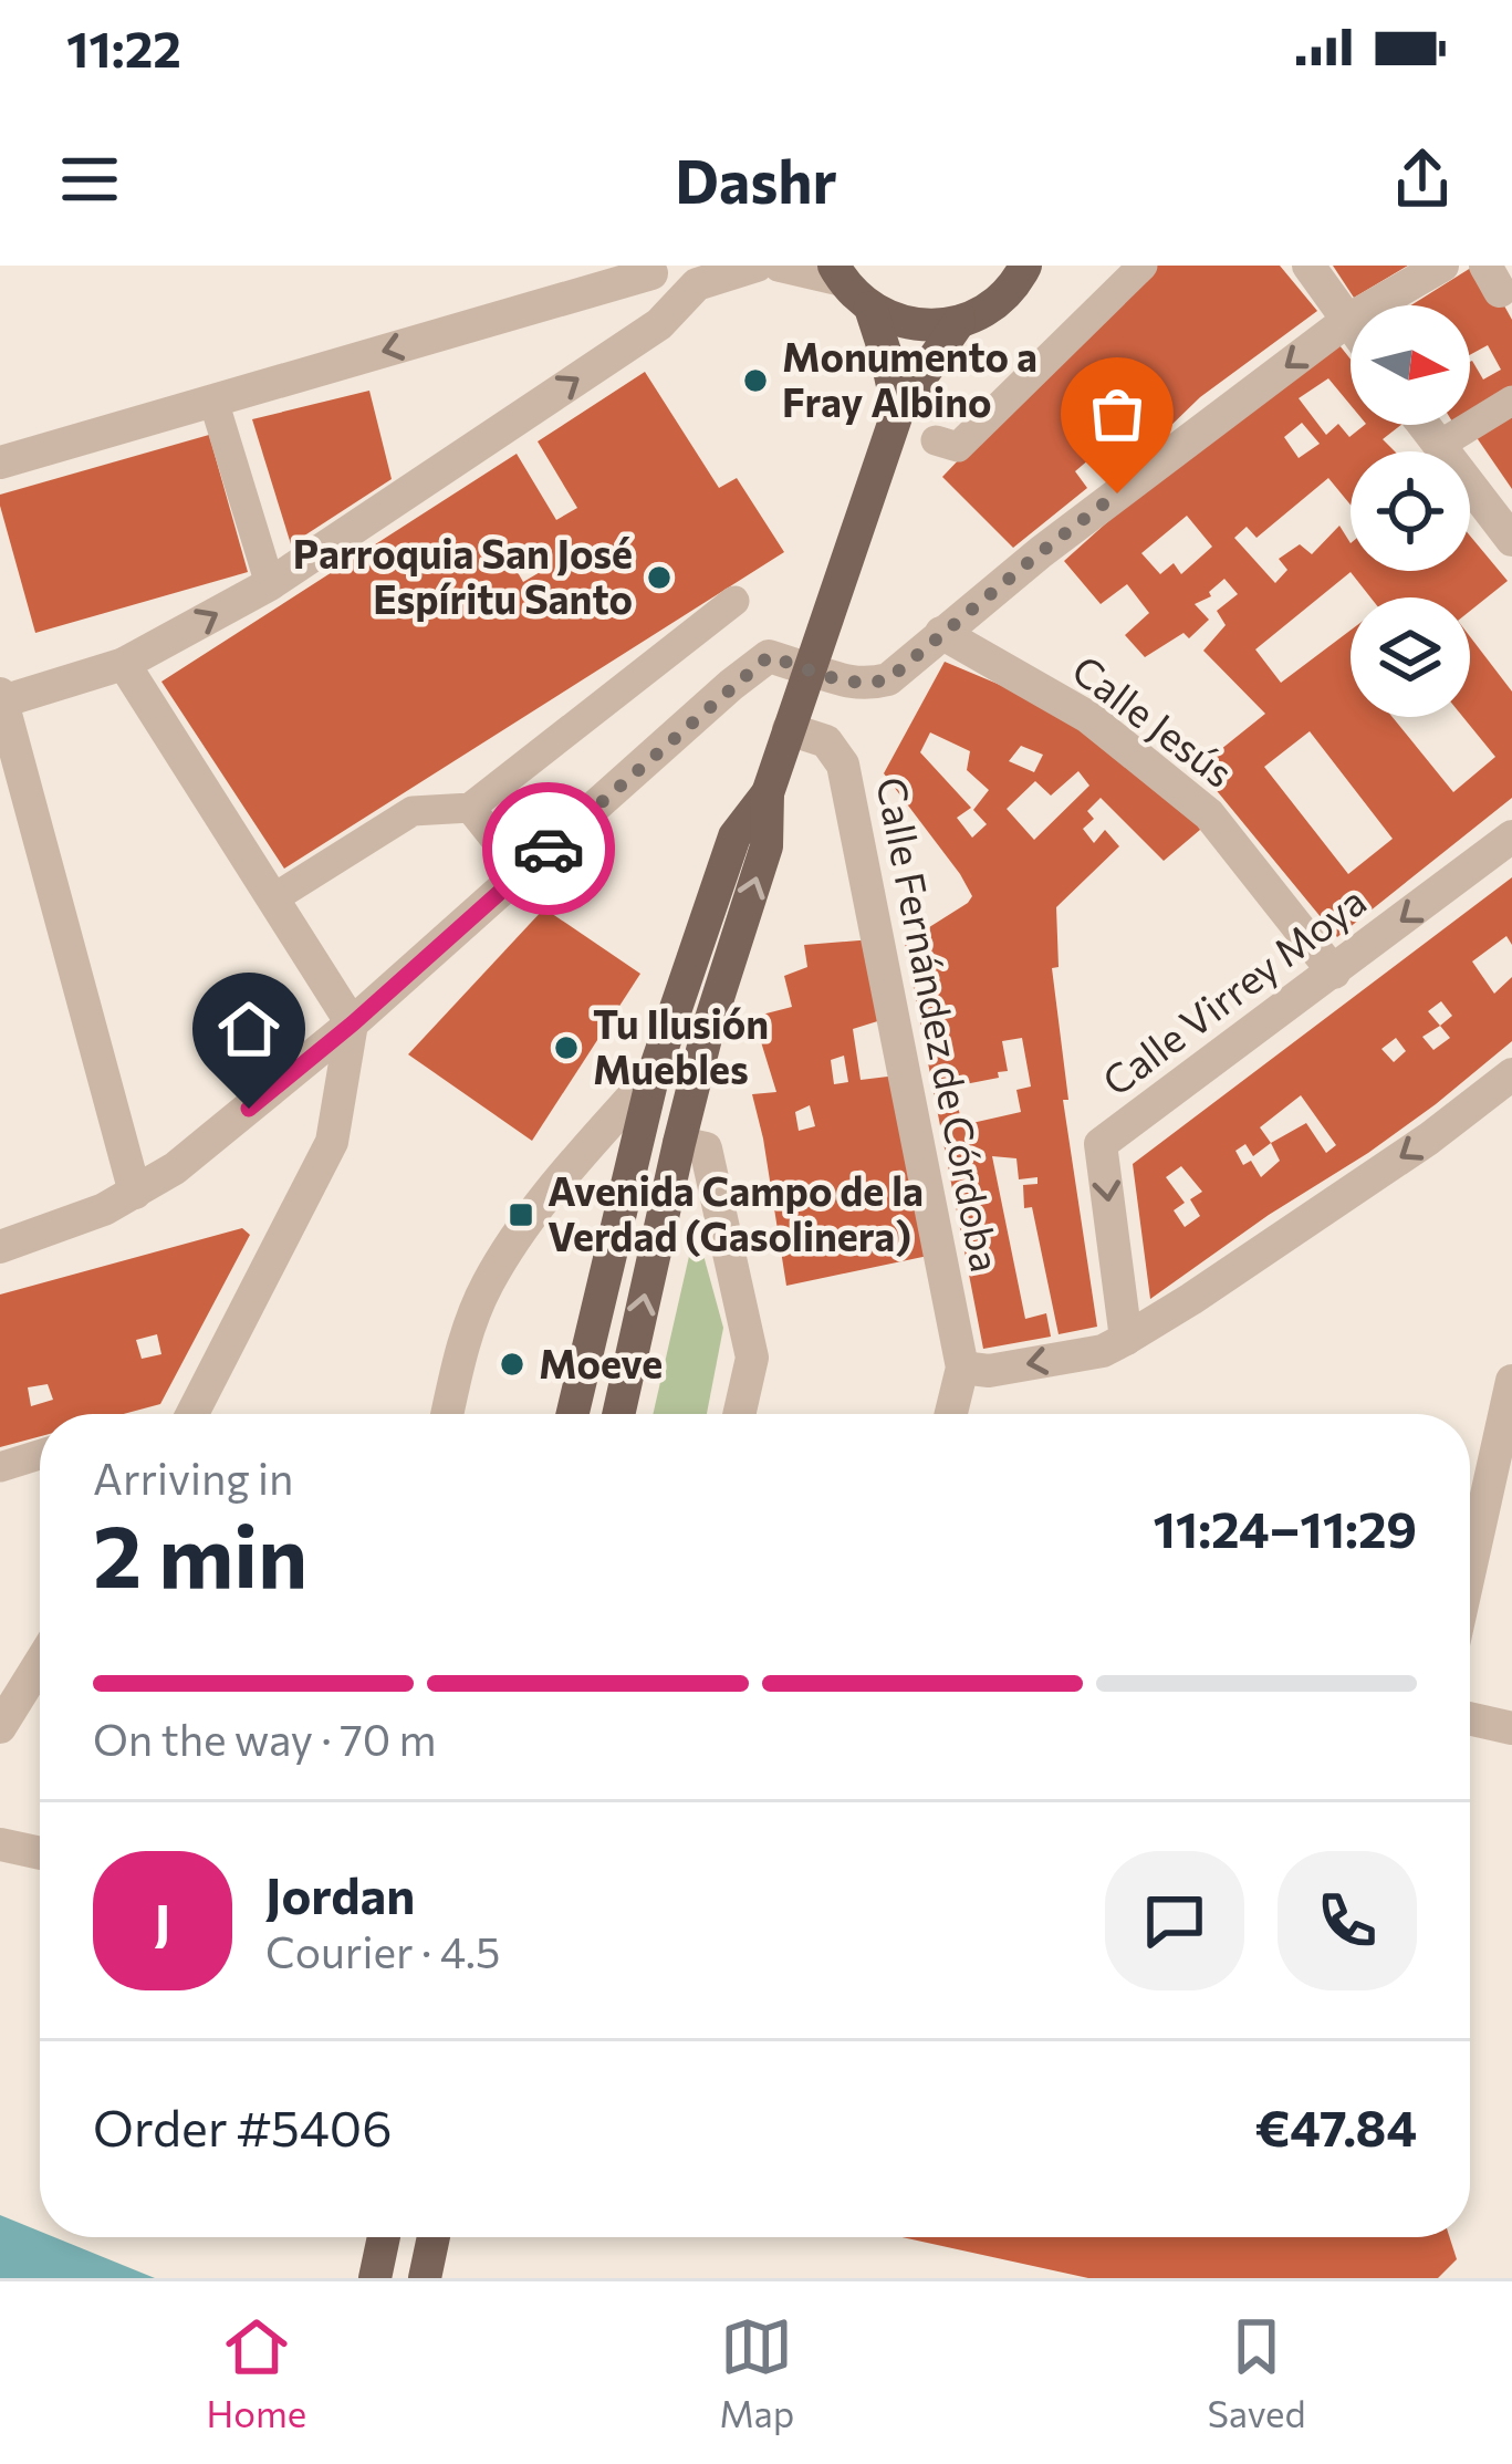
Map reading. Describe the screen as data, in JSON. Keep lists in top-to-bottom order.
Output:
{
  "streets": {
    "street": ["Calle Jesús", "Calle Virrey Moya", "Calle Fernández de Córdoba"]
  },
  "crossings": [
    ["Calle Jesús", "Calle Virrey Moya"]
  ],
  "places": {
    "other": [
      "Monumento a Fray Albino",
      "Parroquia San José Espíritu Santo",
      "Tu Ilusión Muebles",
      "Moeve"
    ],
    "transit": ["Avenida Campo de la Verdad (Gasolinera)"]
  },
  "north": "right",
  "page": {
    "status": "11:22",
    "header": "Dashr",
    "heading": ["2 min", "Arriving in", "11:24–11:29"],
    "panel": [
      "Jordan",
      "Courier · 4.5",
      "Order #5406",
      "€47.84"
    ],
    "bar": "On the way · 70 m",
    "round": "J",
    "tabs": ["Home", "Map", "Saved"]
  }
}
